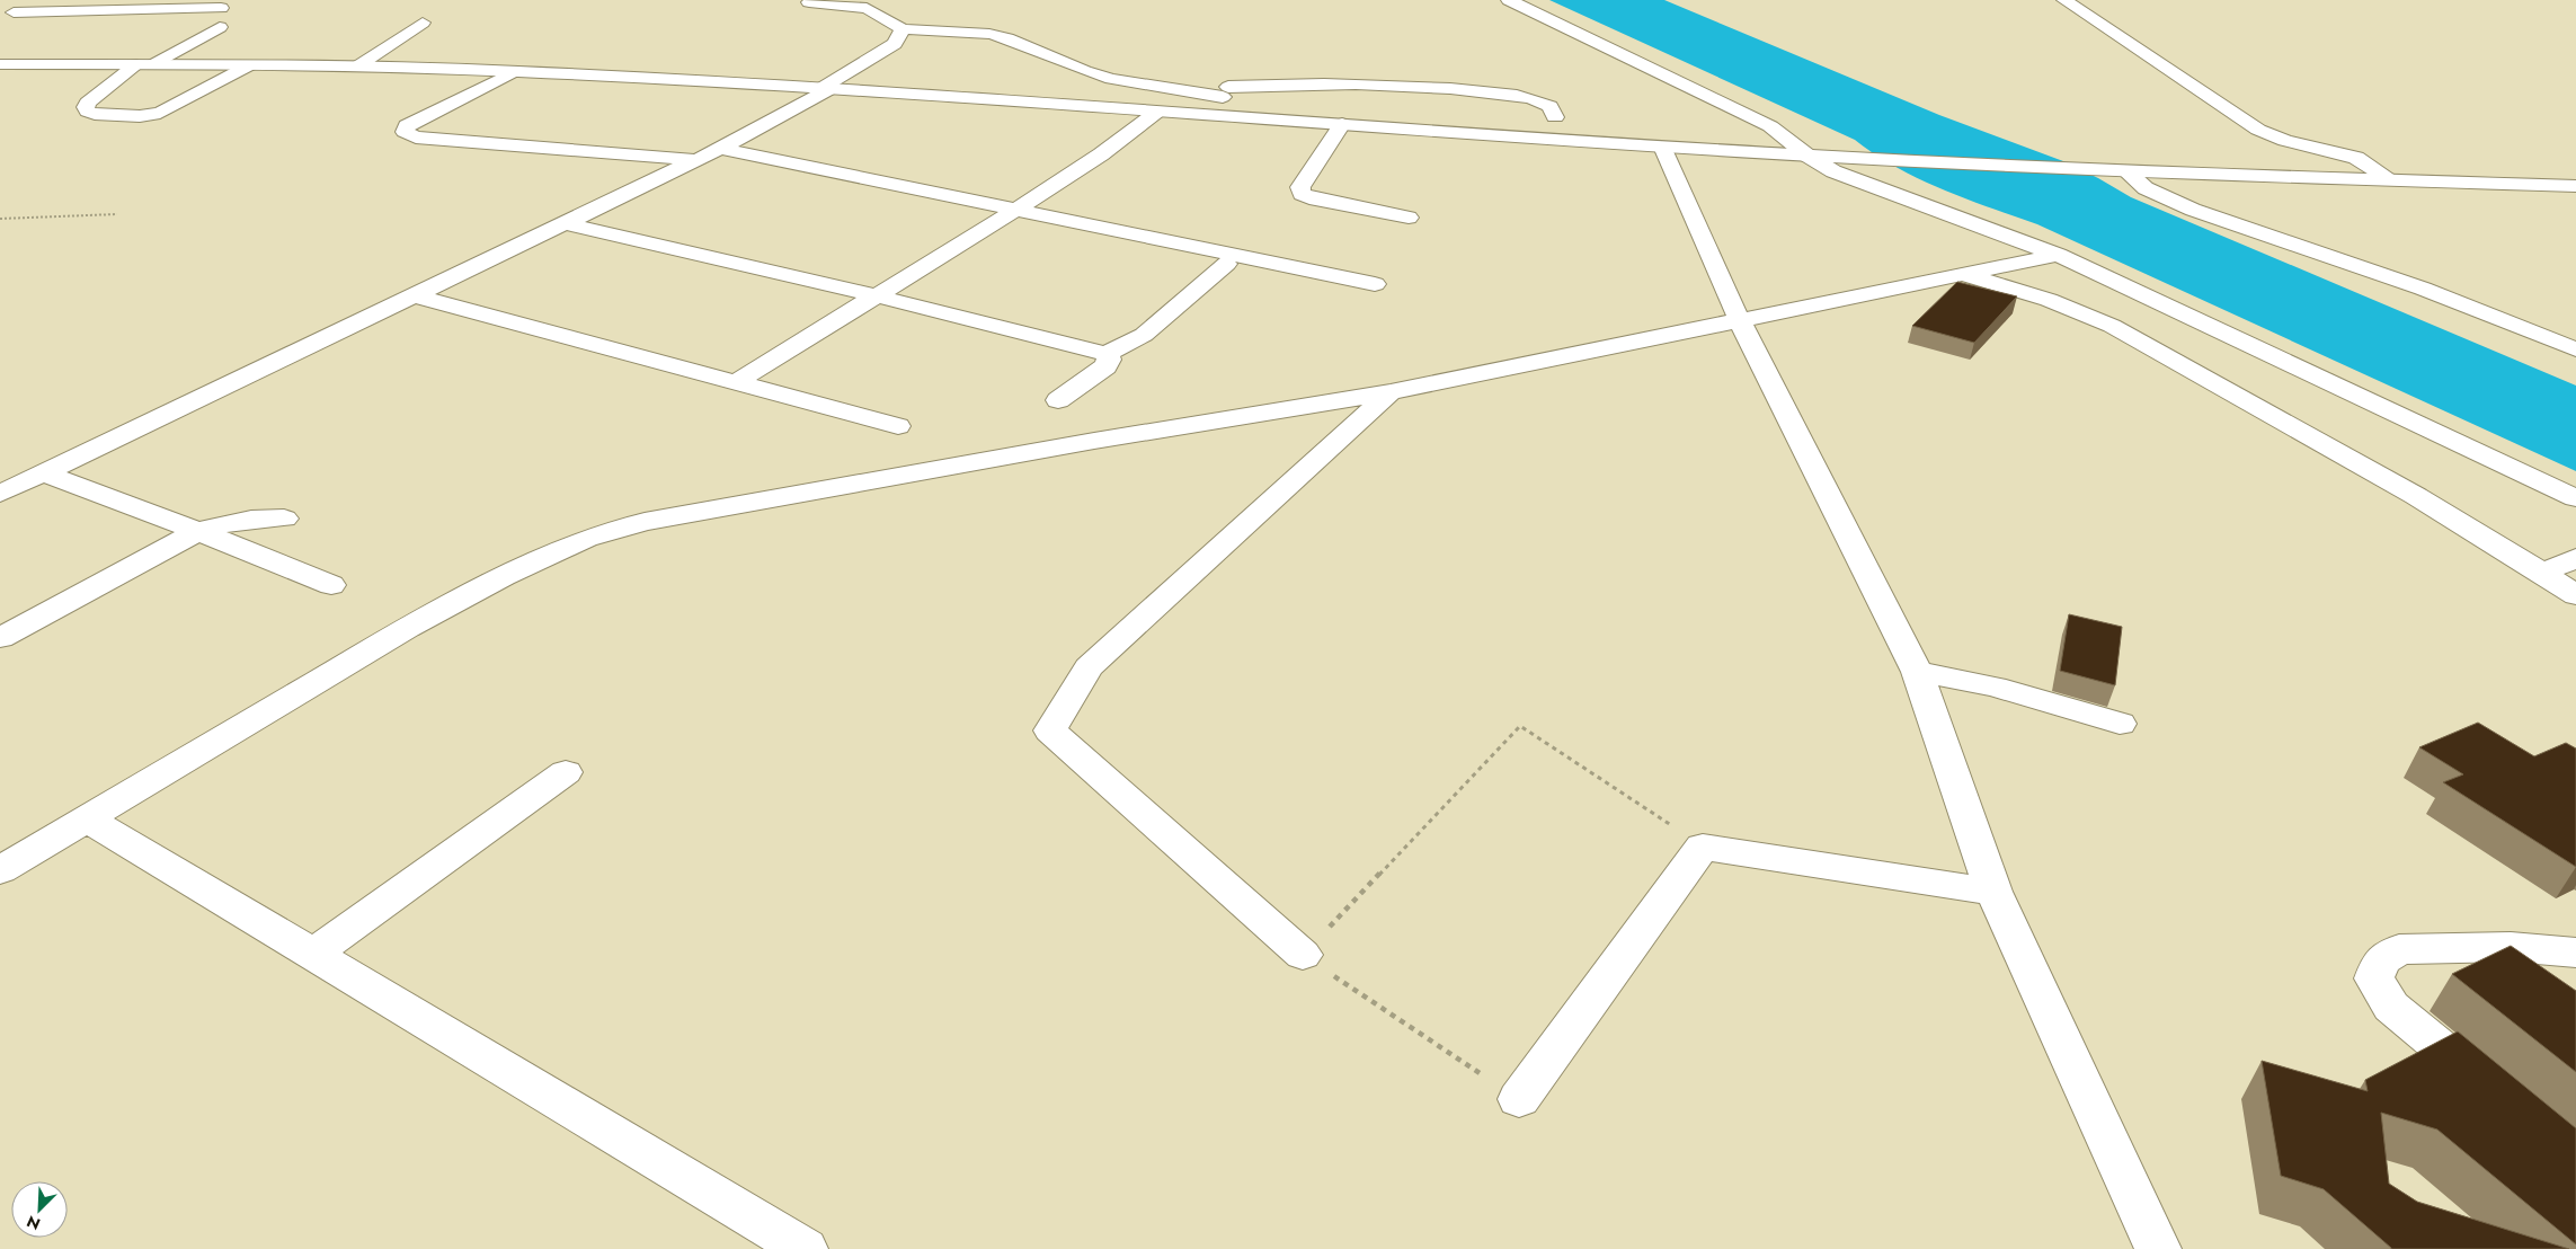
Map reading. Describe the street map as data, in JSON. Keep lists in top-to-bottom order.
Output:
{
  "north": "bottom left"
}
